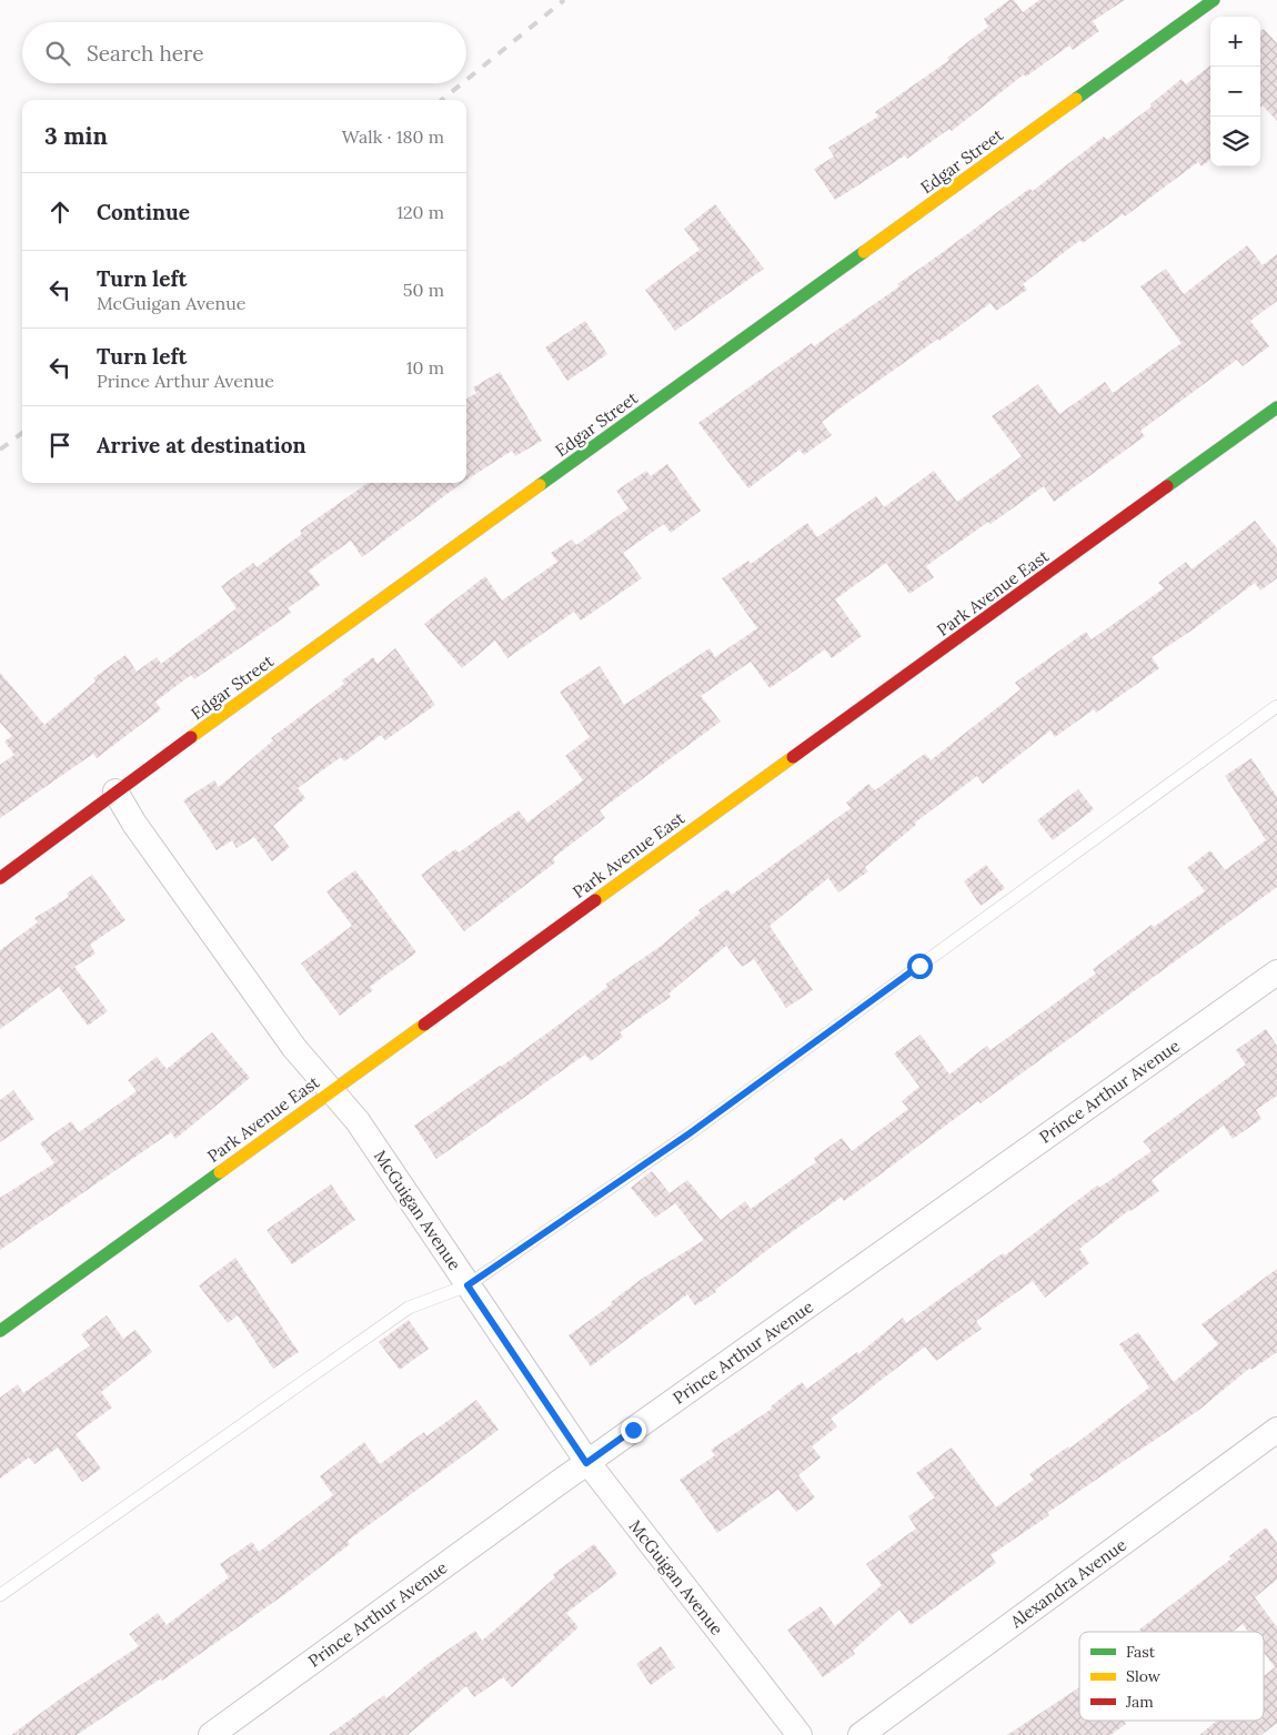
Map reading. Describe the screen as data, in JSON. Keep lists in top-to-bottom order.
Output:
{
  "streets": {
    "main road": ["Edgar Street", "Park Avenue East"],
    "street": ["Prince Arthur Avenue", "McGuigan Avenue", "Alexandra Avenue"]
  },
  "crossings": [
    ["Edgar Street", "McGuigan Avenue"],
    ["Park Avenue East", "McGuigan Avenue"],
    ["Prince Arthur Avenue", "McGuigan Avenue"]
  ],
  "legend": ["Fast", "Slow", "Jam"],
  "page": {
    "map_buttons": ["+", "−"],
    "search": "Search here",
    "heading": ["3 min", "Walk · 180 m"],
    "list": [
      ["Continue", "120 m"],
      ["Turn left", "McGuigan Avenue", "50 m"],
      ["Turn left", "Prince Arthur Avenue", "10 m"],
      "Arrive at destination"
    ]
  }
}
